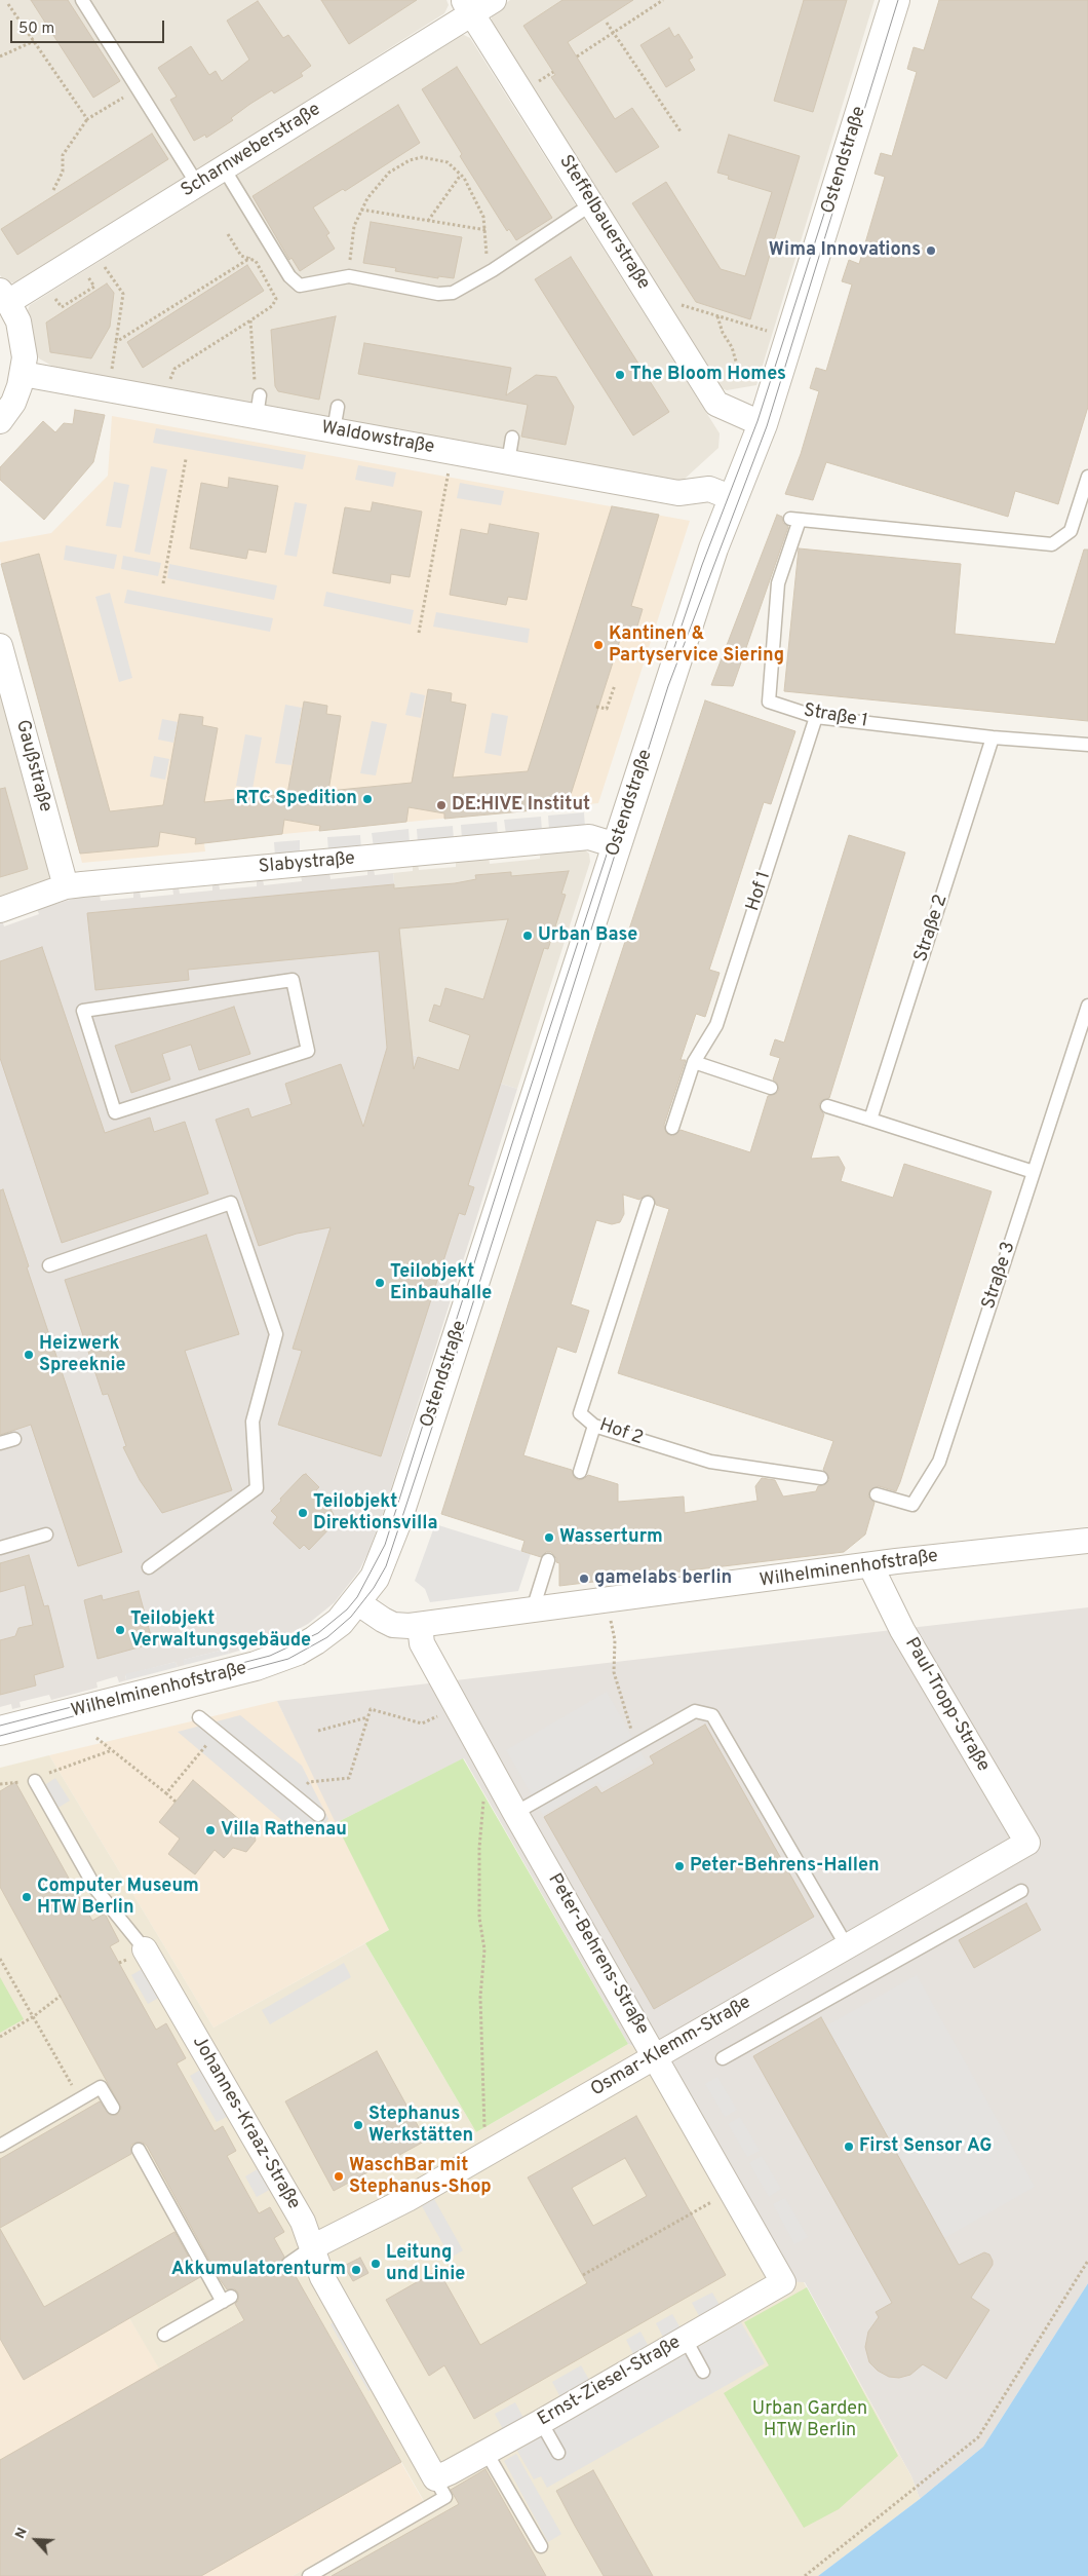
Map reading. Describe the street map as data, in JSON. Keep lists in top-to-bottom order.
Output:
{
  "streets": {
    "street": [
      "Scharnweberstraße",
      "Ostendstraße",
      "Steffelbauerstraße",
      "Waldowstraße",
      "Gaußstraße",
      "Slabystraße",
      "Wilhelminenhofstraße",
      "Paul-Tropp-Straße",
      "Peter-Behrens-Straße",
      "Osmar-Klemm-Straße",
      "Johannes-Kraaz-Straße",
      "Ernst-Ziesel-Straße"
    ],
    "lane": [
      "Straße 1",
      "Hof 1",
      "Straße 2",
      "Straße 3",
      "Hof 2"
    ]
  },
  "crossings": [
    ["Scharnweberstraße", "Steffelbauerstraße"],
    ["Ostendstraße", "Steffelbauerstraße"],
    ["Ostendstraße", "Waldowstraße"],
    ["Ostendstraße", "Slabystraße"],
    ["Ostendstraße", "Wilhelminenhofstraße"],
    ["Straße 1", "Hof 1"],
    ["Straße 1", "Straße 2"],
    ["Gaußstraße", "Slabystraße"],
    ["Wilhelminenhofstraße", "Paul-Tropp-Straße"],
    ["Wilhelminenhofstraße", "Peter-Behrens-Straße"],
    ["Paul-Tropp-Straße", "Osmar-Klemm-Straße"],
    ["Peter-Behrens-Straße", "Osmar-Klemm-Straße"],
    ["Peter-Behrens-Straße", "Ernst-Ziesel-Straße"],
    ["Osmar-Klemm-Straße", "Johannes-Kraaz-Straße"],
    ["Johannes-Kraaz-Straße", "Ernst-Ziesel-Straße"]
  ],
  "parks": ["Urban Garden HTW Berlin"],
  "places": [
    "Wima Innovations",
    "The Bloom Homes",
    "Kantinen & Partyservice Siering",
    "RTC Spedition",
    "DE:HIVE Institut",
    "Urban Base",
    "Teilobjekt Einbauhalle",
    "Heizwerk Spreeknie",
    "Teilobjekt Direktionsvilla",
    "Wasserturm",
    "gamelabs berlin",
    "Teilobjekt Verwaltungsgebäude",
    "Villa Rathenau",
    "Peter-Behrens-Hallen",
    "Computer Museum HTW Berlin",
    "Stephanus Werkstätten",
    "First Sensor AG",
    "WaschBar mit Stephanus-Shop",
    "Leitung und Linie",
    "Akkumulatorenturm"
  ],
  "scale_bar": "50 m",
  "north": "top left"
}
